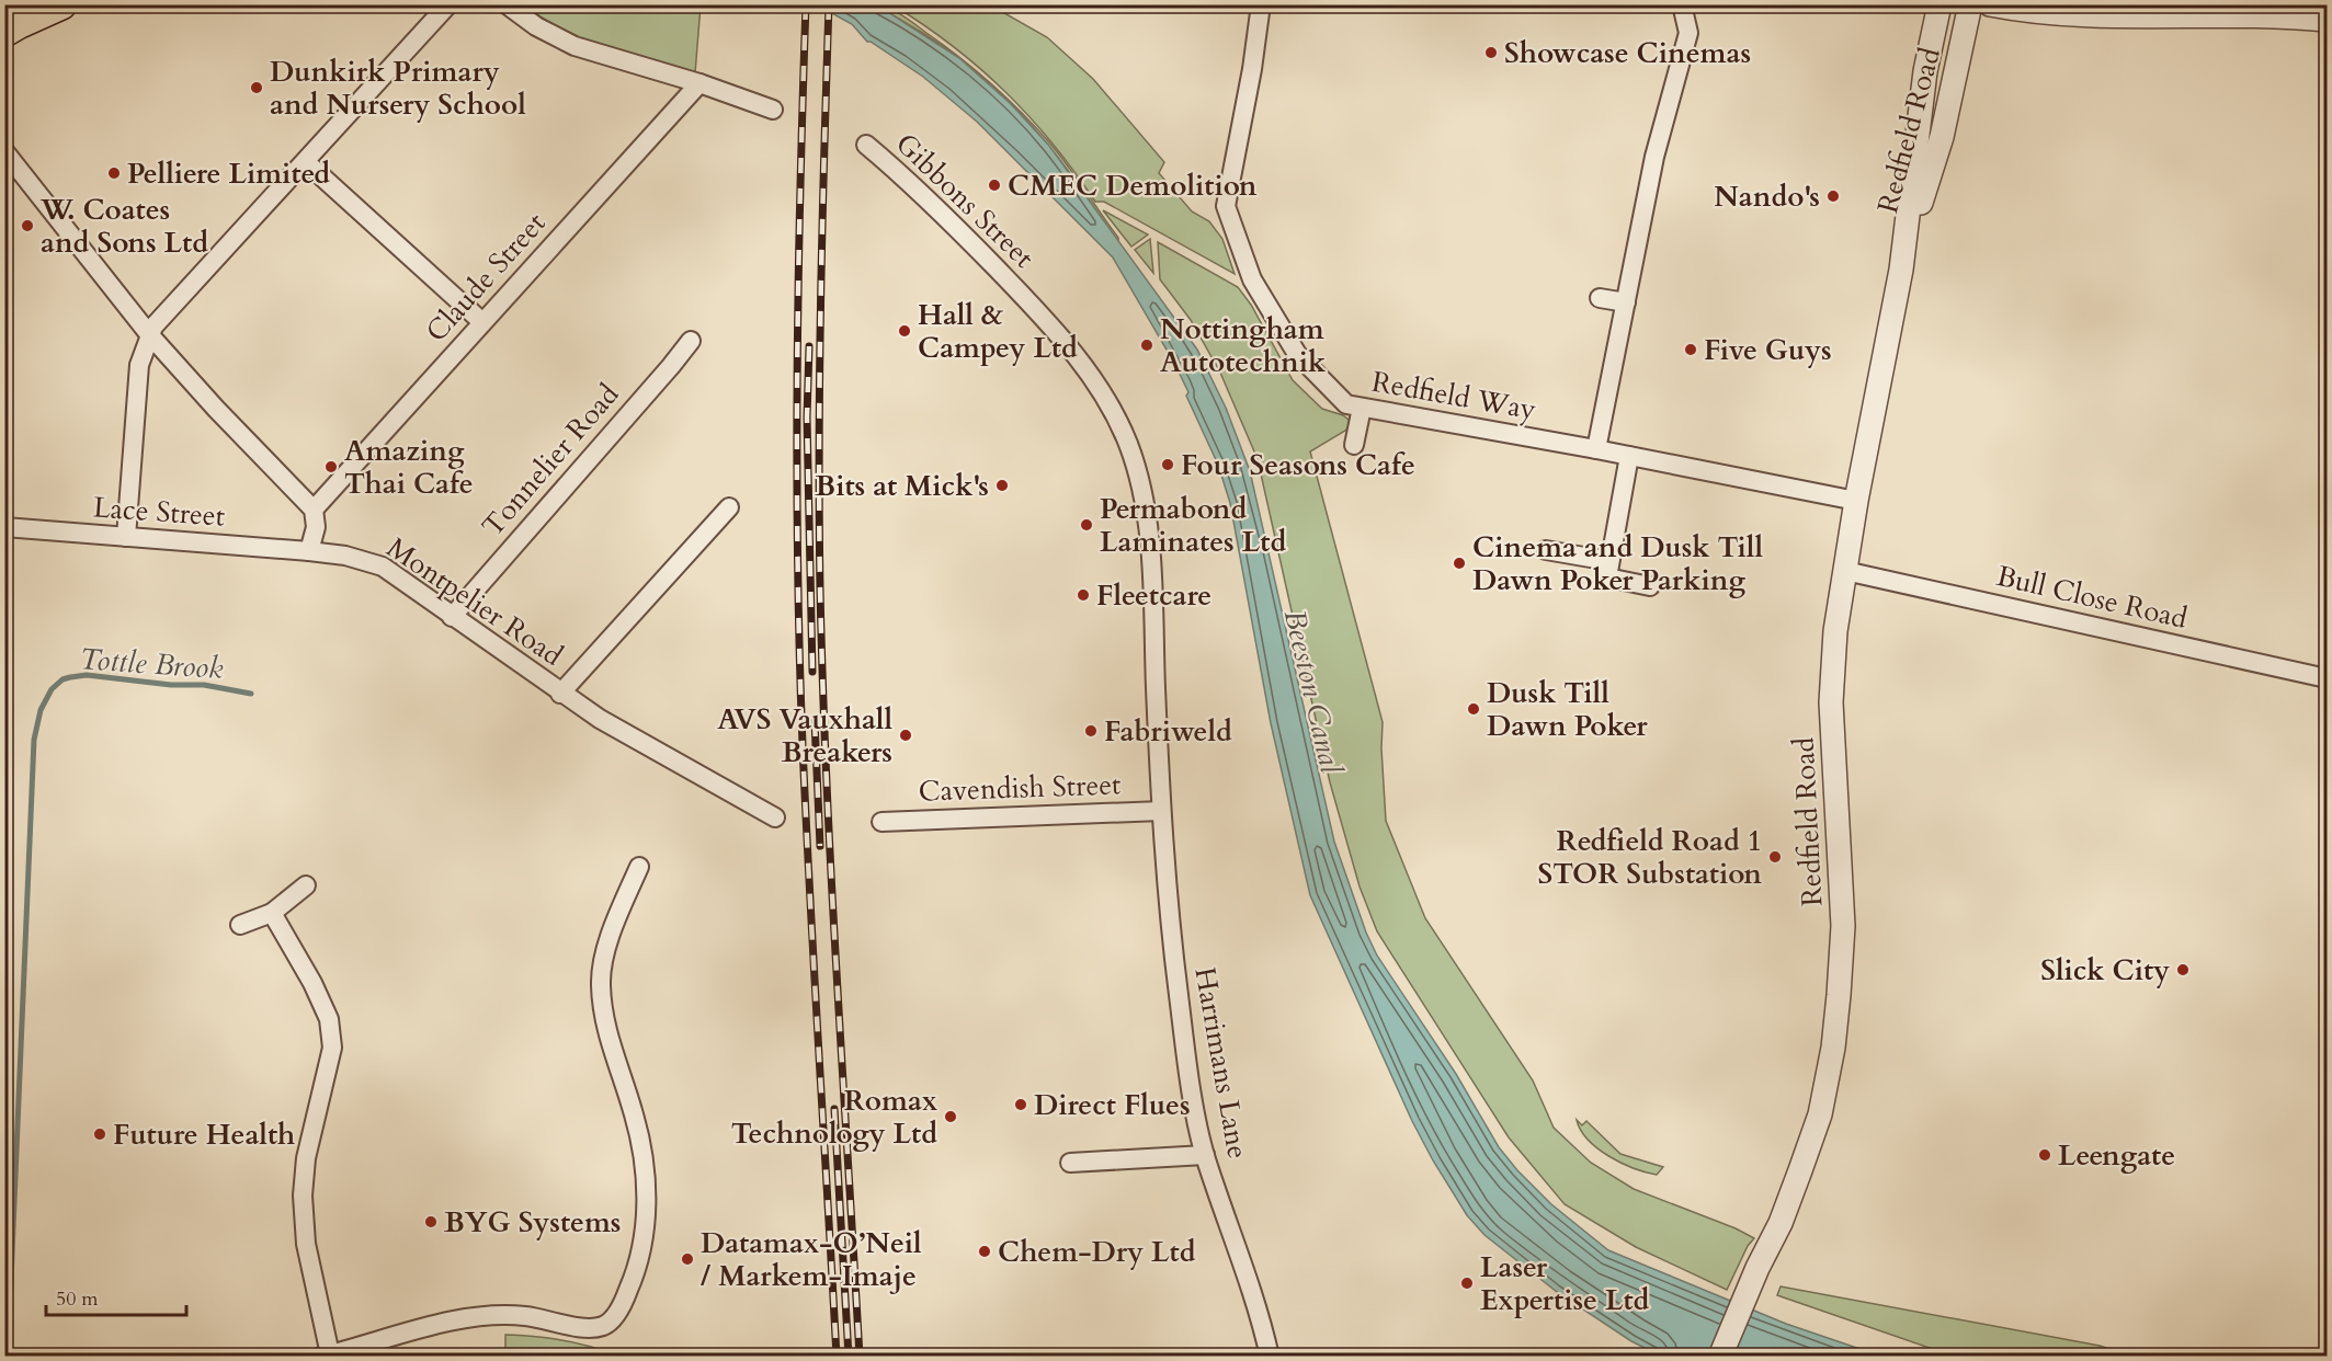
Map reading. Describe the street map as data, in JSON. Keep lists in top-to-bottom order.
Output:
{
  "streets": {
    "street": [
      "Redfield Road",
      "Gibbons Street",
      "Claude Street",
      "Redfield Way",
      "Tonnelier Road",
      "Lace Street",
      "Bull Close Road",
      "Montpelier Road",
      "Cavendish Street",
      "Harrimans Lane"
    ]
  },
  "crossings": [
    ["Redfield Road", "Redfield Way"],
    ["Redfield Road", "Bull Close Road"],
    ["Gibbons Street", "Cavendish Street"],
    ["Gibbons Street", "Harrimans Lane"],
    ["Tonnelier Road", "Montpelier Road"],
    ["Lace Street", "Montpelier Road"],
    ["Cavendish Street", "Harrimans Lane"]
  ],
  "water": ["Tottle Brook", "Beeston Canal"],
  "places": [
    "Showcase Cinemas",
    "Dunkirk Primary and Nursery School",
    "Pelliere Limited",
    "CMEC Demolition",
    "Nando's",
    "W. Coates and Sons Ltd",
    "Hall & Campey Ltd",
    "Nottingham Autotechnik",
    "Five Guys",
    "Four Seasons Cafe",
    "Amazing Thai Cafe",
    "Bits at Mick's",
    "Permabond Laminates Ltd",
    "Cinema and Dusk Till Dawn Poker Parking",
    "Fleetcare",
    "Dusk Till Dawn Poker",
    "Fabriweld",
    "AVS Vauxhall Breakers",
    "Redfield Road 1 STOR Substation",
    "Slick City",
    "Direct Flues",
    "Romax Technology Ltd",
    "Future Health",
    "Leengate",
    "BYG Systems",
    "Chem-Dry Ltd",
    "Datamax-O’Neil / Markem-Imaje",
    "Laser Expertise Ltd"
  ],
  "scale_bar": "50 m"
}
